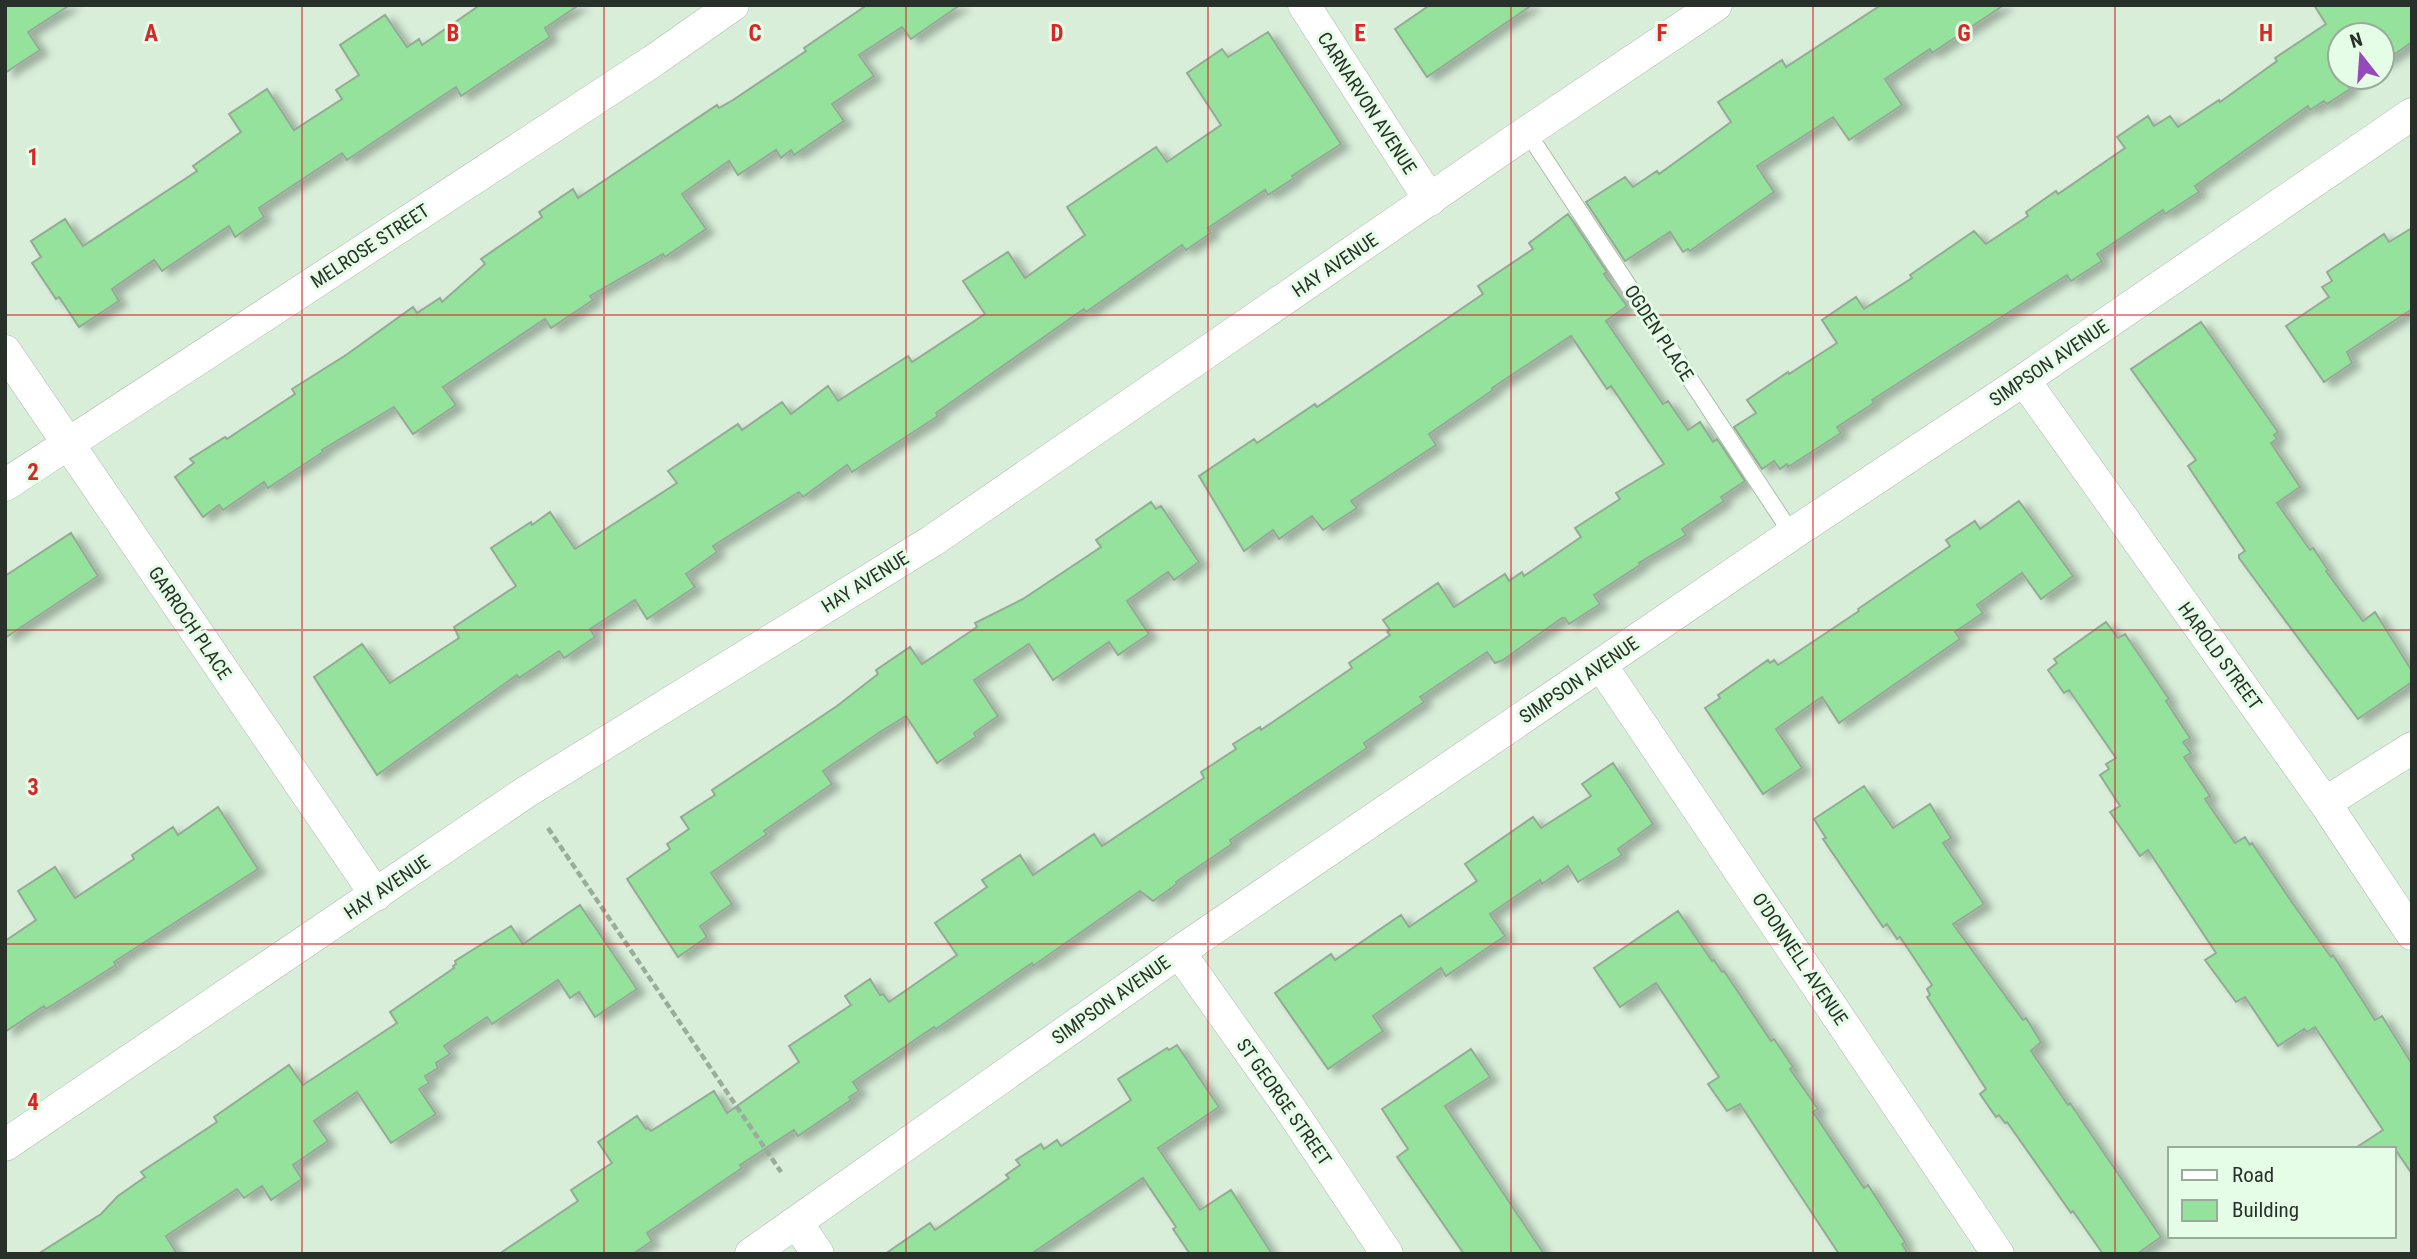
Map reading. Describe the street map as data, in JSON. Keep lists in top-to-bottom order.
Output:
{
  "streets": {
    "street": [
      "CARNARVON AVENUE",
      "MELROSE STREET",
      "HAY AVENUE",
      "SIMPSON AVENUE",
      "GARROCH PLACE",
      "HAROLD STREET",
      "O'DONNELL AVENUE",
      "ST GEORGE STREET"
    ],
    "lane": ["OGDEN PLACE"]
  },
  "crossings": [
    ["CARNARVON AVENUE", "HAY AVENUE"],
    ["MELROSE STREET", "GARROCH PLACE"],
    ["HAY AVENUE", "OGDEN PLACE"],
    ["HAY AVENUE", "GARROCH PLACE"],
    ["OGDEN PLACE", "SIMPSON AVENUE"],
    ["SIMPSON AVENUE", "HAROLD STREET"],
    ["SIMPSON AVENUE", "O'DONNELL AVENUE"],
    ["SIMPSON AVENUE", "ST GEORGE STREET"]
  ],
  "legend": ["Road", "Building"],
  "north": "top",
  "grid": {
    "columns": [
      "A",
      "B",
      "C",
      "D",
      "E",
      "F",
      "G",
      "H"
    ],
    "rows": [
      "1",
      "2",
      "3",
      "4"
    ]
  }
}
